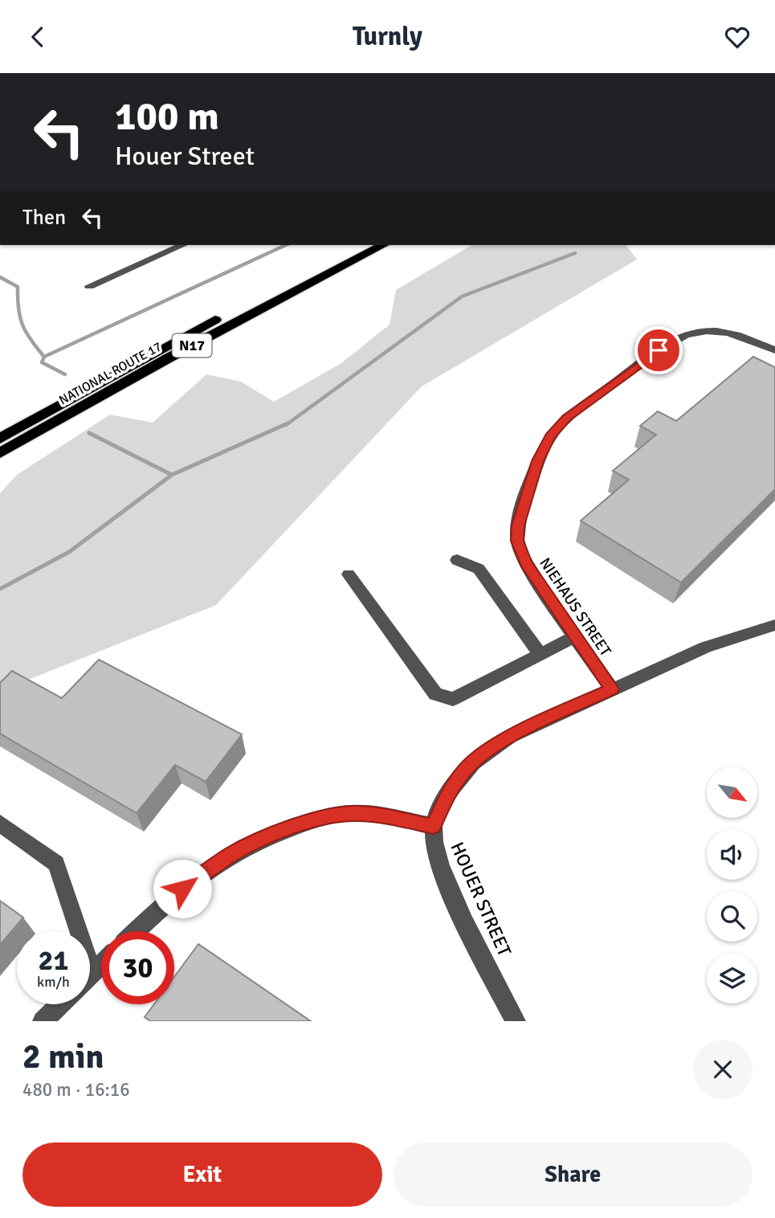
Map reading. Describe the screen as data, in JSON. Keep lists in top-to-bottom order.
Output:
{
  "streets": {
    "highway": ["N17", "NATIONAL ROUTE 17"],
    "street": ["NIEHAUS STREET", "HOUER STREET"]
  },
  "north": "bottom right",
  "page": {
    "header": "Turnly",
    "turn": ["100 m", "Houer Street"],
    "then": "Then",
    "speed": "21 km/h",
    "limit": "30",
    "heading": ["2 min", "480 m · 16:16"],
    "buttons": ["Exit", "Share"]
  }
}
